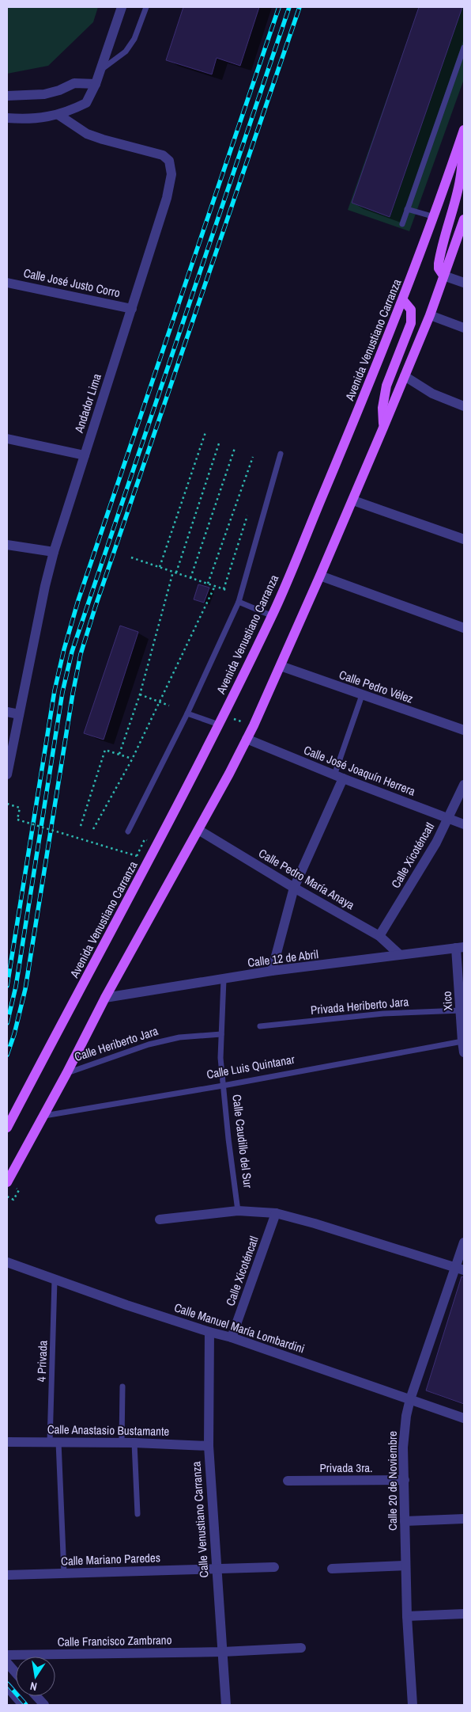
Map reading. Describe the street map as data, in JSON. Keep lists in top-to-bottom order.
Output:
{
  "streets": {
    "main road": ["Avenida Venustiano Carranza"],
    "street": [
      "Calle José Justo Corro",
      "Andador Lima",
      "Calle Pedro Vélez",
      "Calle José Joaquín Herrera",
      "Calle Xicoténcatl",
      "Calle Pedro María Anaya",
      "Calle 12 de Abril",
      "Xico",
      "Calle Manuel María Lombardini",
      "Calle Anastasio Bustamante",
      "Privada 3ra.",
      "Calle 20 de Noviembre",
      "Calle Venustiano Carranza",
      "Calle Mariano Paredes",
      "Calle Francisco Zambrano"
    ],
    "lane": [
      "Privada Heriberto Jara",
      "Calle Heriberto Jara",
      "Calle Luis Quintanar",
      "Calle Caudillo del Sur",
      "4 Privada"
    ]
  },
  "crossings": [
    ["Calle José Justo Corro", "Andador Lima"],
    ["Calle José Joaquín Herrera", "Calle Xicoténcatl"],
    ["Calle Xicoténcatl", "Calle Pedro María Anaya"],
    ["Calle Xicoténcatl", "Calle Manuel María Lombardini"],
    ["Calle Pedro María Anaya", "Calle 12 de Abril"],
    ["Calle 12 de Abril", "Xico"],
    ["Calle 12 de Abril", "Calle Caudillo del Sur"],
    ["Xico", "Privada Heriberto Jara"],
    ["Xico", "Calle Luis Quintanar"],
    ["Calle Heriberto Jara", "Calle Caudillo del Sur"],
    ["Calle Luis Quintanar", "Calle Caudillo del Sur"],
    ["Calle Manuel María Lombardini", "4 Privada"],
    ["Calle Manuel María Lombardini", "Calle 20 de Noviembre"],
    ["Calle Manuel María Lombardini", "Calle Venustiano Carranza"],
    ["4 Privada", "Calle Anastasio Bustamante"],
    ["4 Privada", "Calle Mariano Paredes"],
    ["Calle Anastasio Bustamante", "Calle Venustiano Carranza"],
    ["Privada 3ra.", "Calle 20 de Noviembre"],
    ["Calle Venustiano Carranza", "Calle Mariano Paredes"],
    ["Calle Venustiano Carranza", "Calle Francisco Zambrano"]
  ],
  "north": "bottom"
}
